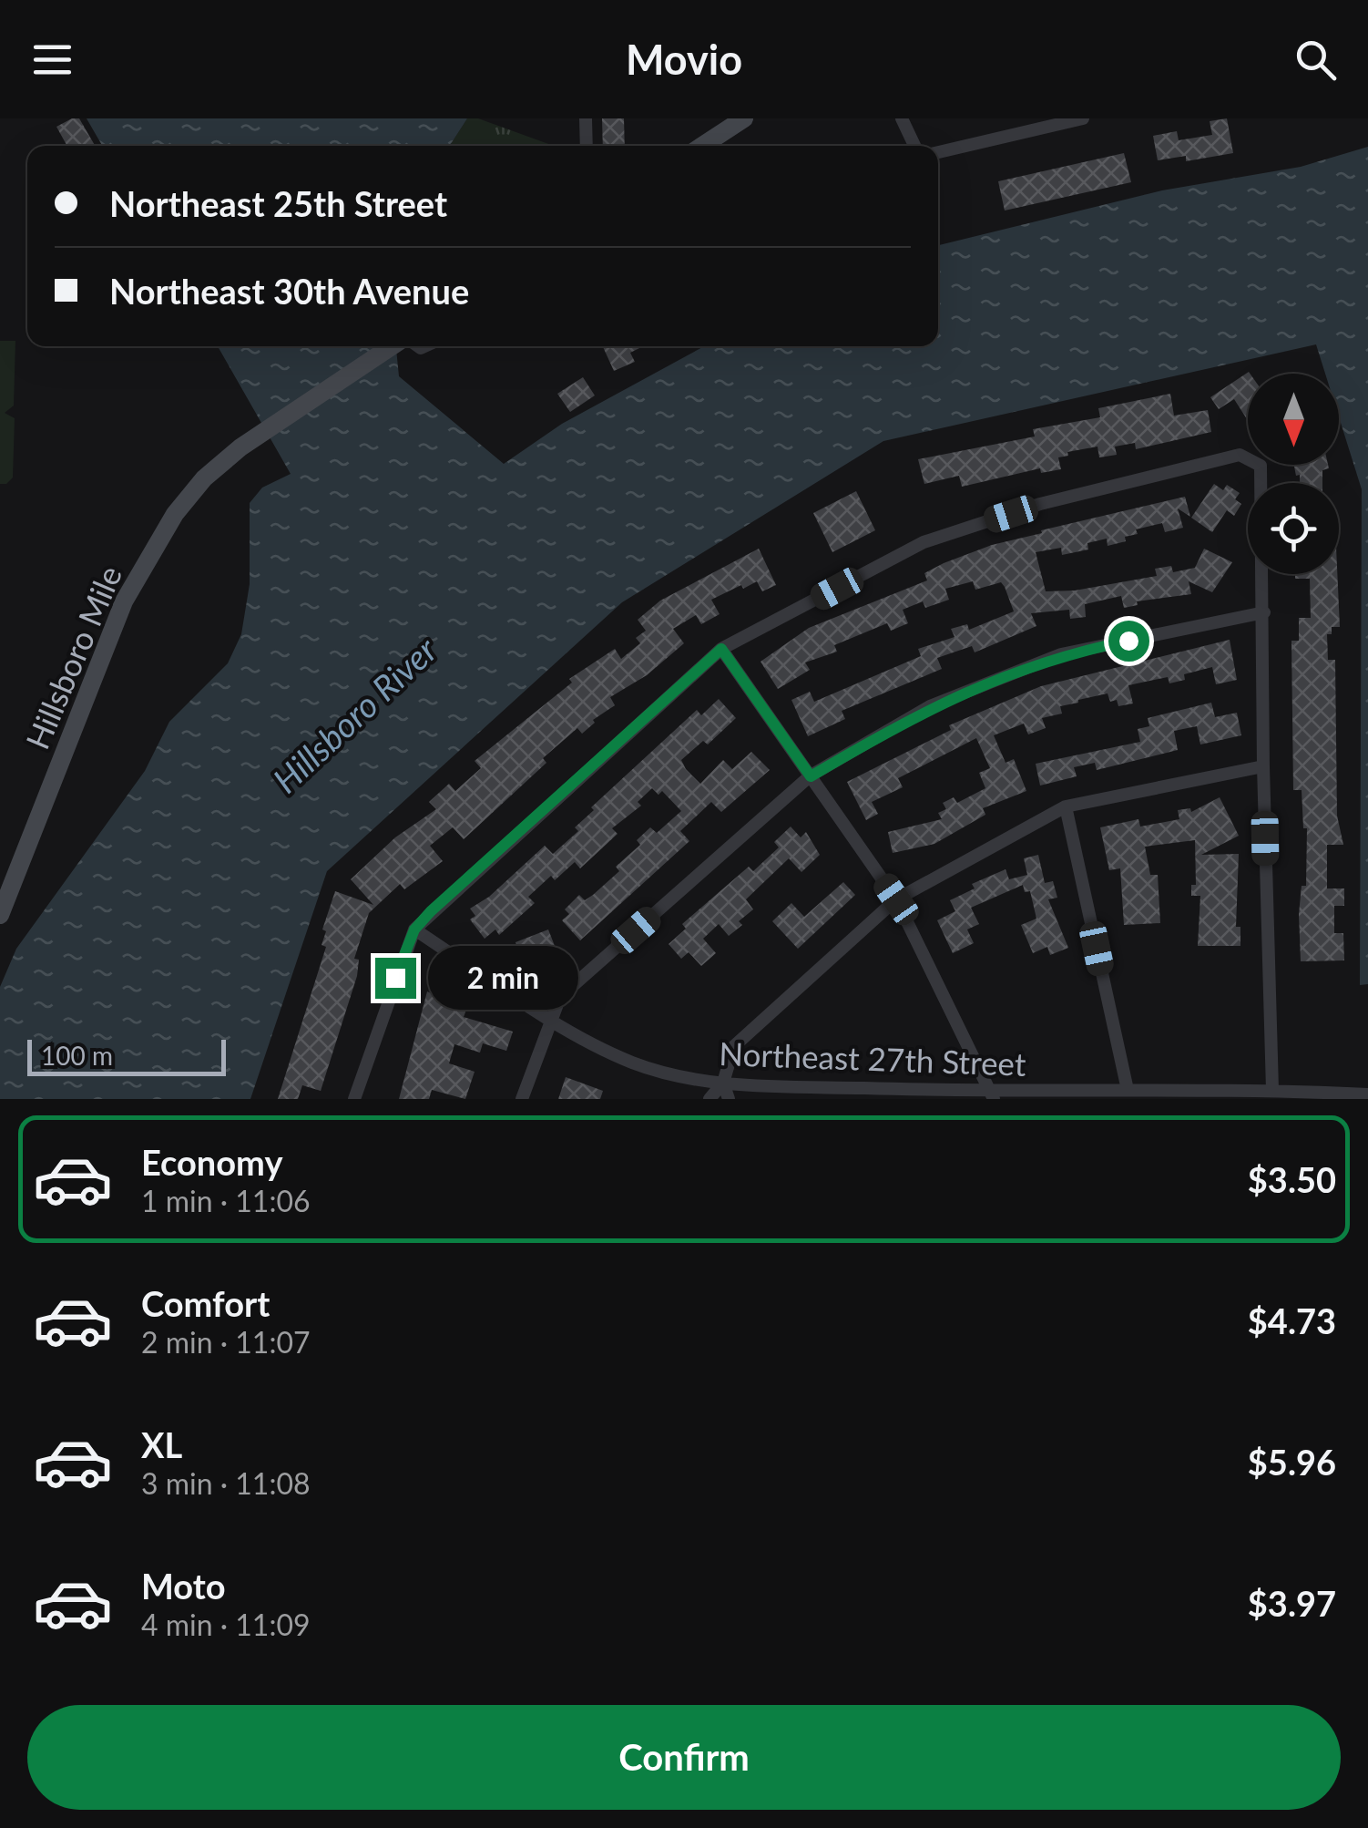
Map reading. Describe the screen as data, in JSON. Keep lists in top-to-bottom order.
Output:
{
  "streets": {
    "main road": ["Hillsboro Mile"],
    "street": ["Northeast 27th Street"]
  },
  "water": ["Hillsboro River"],
  "scale_bar": "100 m",
  "north": "bottom",
  "page": {
    "header": "Movio",
    "banner": ["Northeast 25th Street", "Northeast 30th Avenue"],
    "bubble": "2 min",
    "scale": "100 m",
    "list": [
      {
        "name": "Economy",
        "note": "1 min · 11:06",
        "value": "$3.50"
      },
      {
        "name": "Comfort",
        "note": "2 min · 11:07",
        "value": "$4.73"
      },
      {
        "name": "XL",
        "note": "3 min · 11:08",
        "value": "$5.96"
      },
      {
        "name": "Moto",
        "note": "4 min · 11:09",
        "value": "$3.97"
      }
    ],
    "buttons": "Confirm"
  }
}
